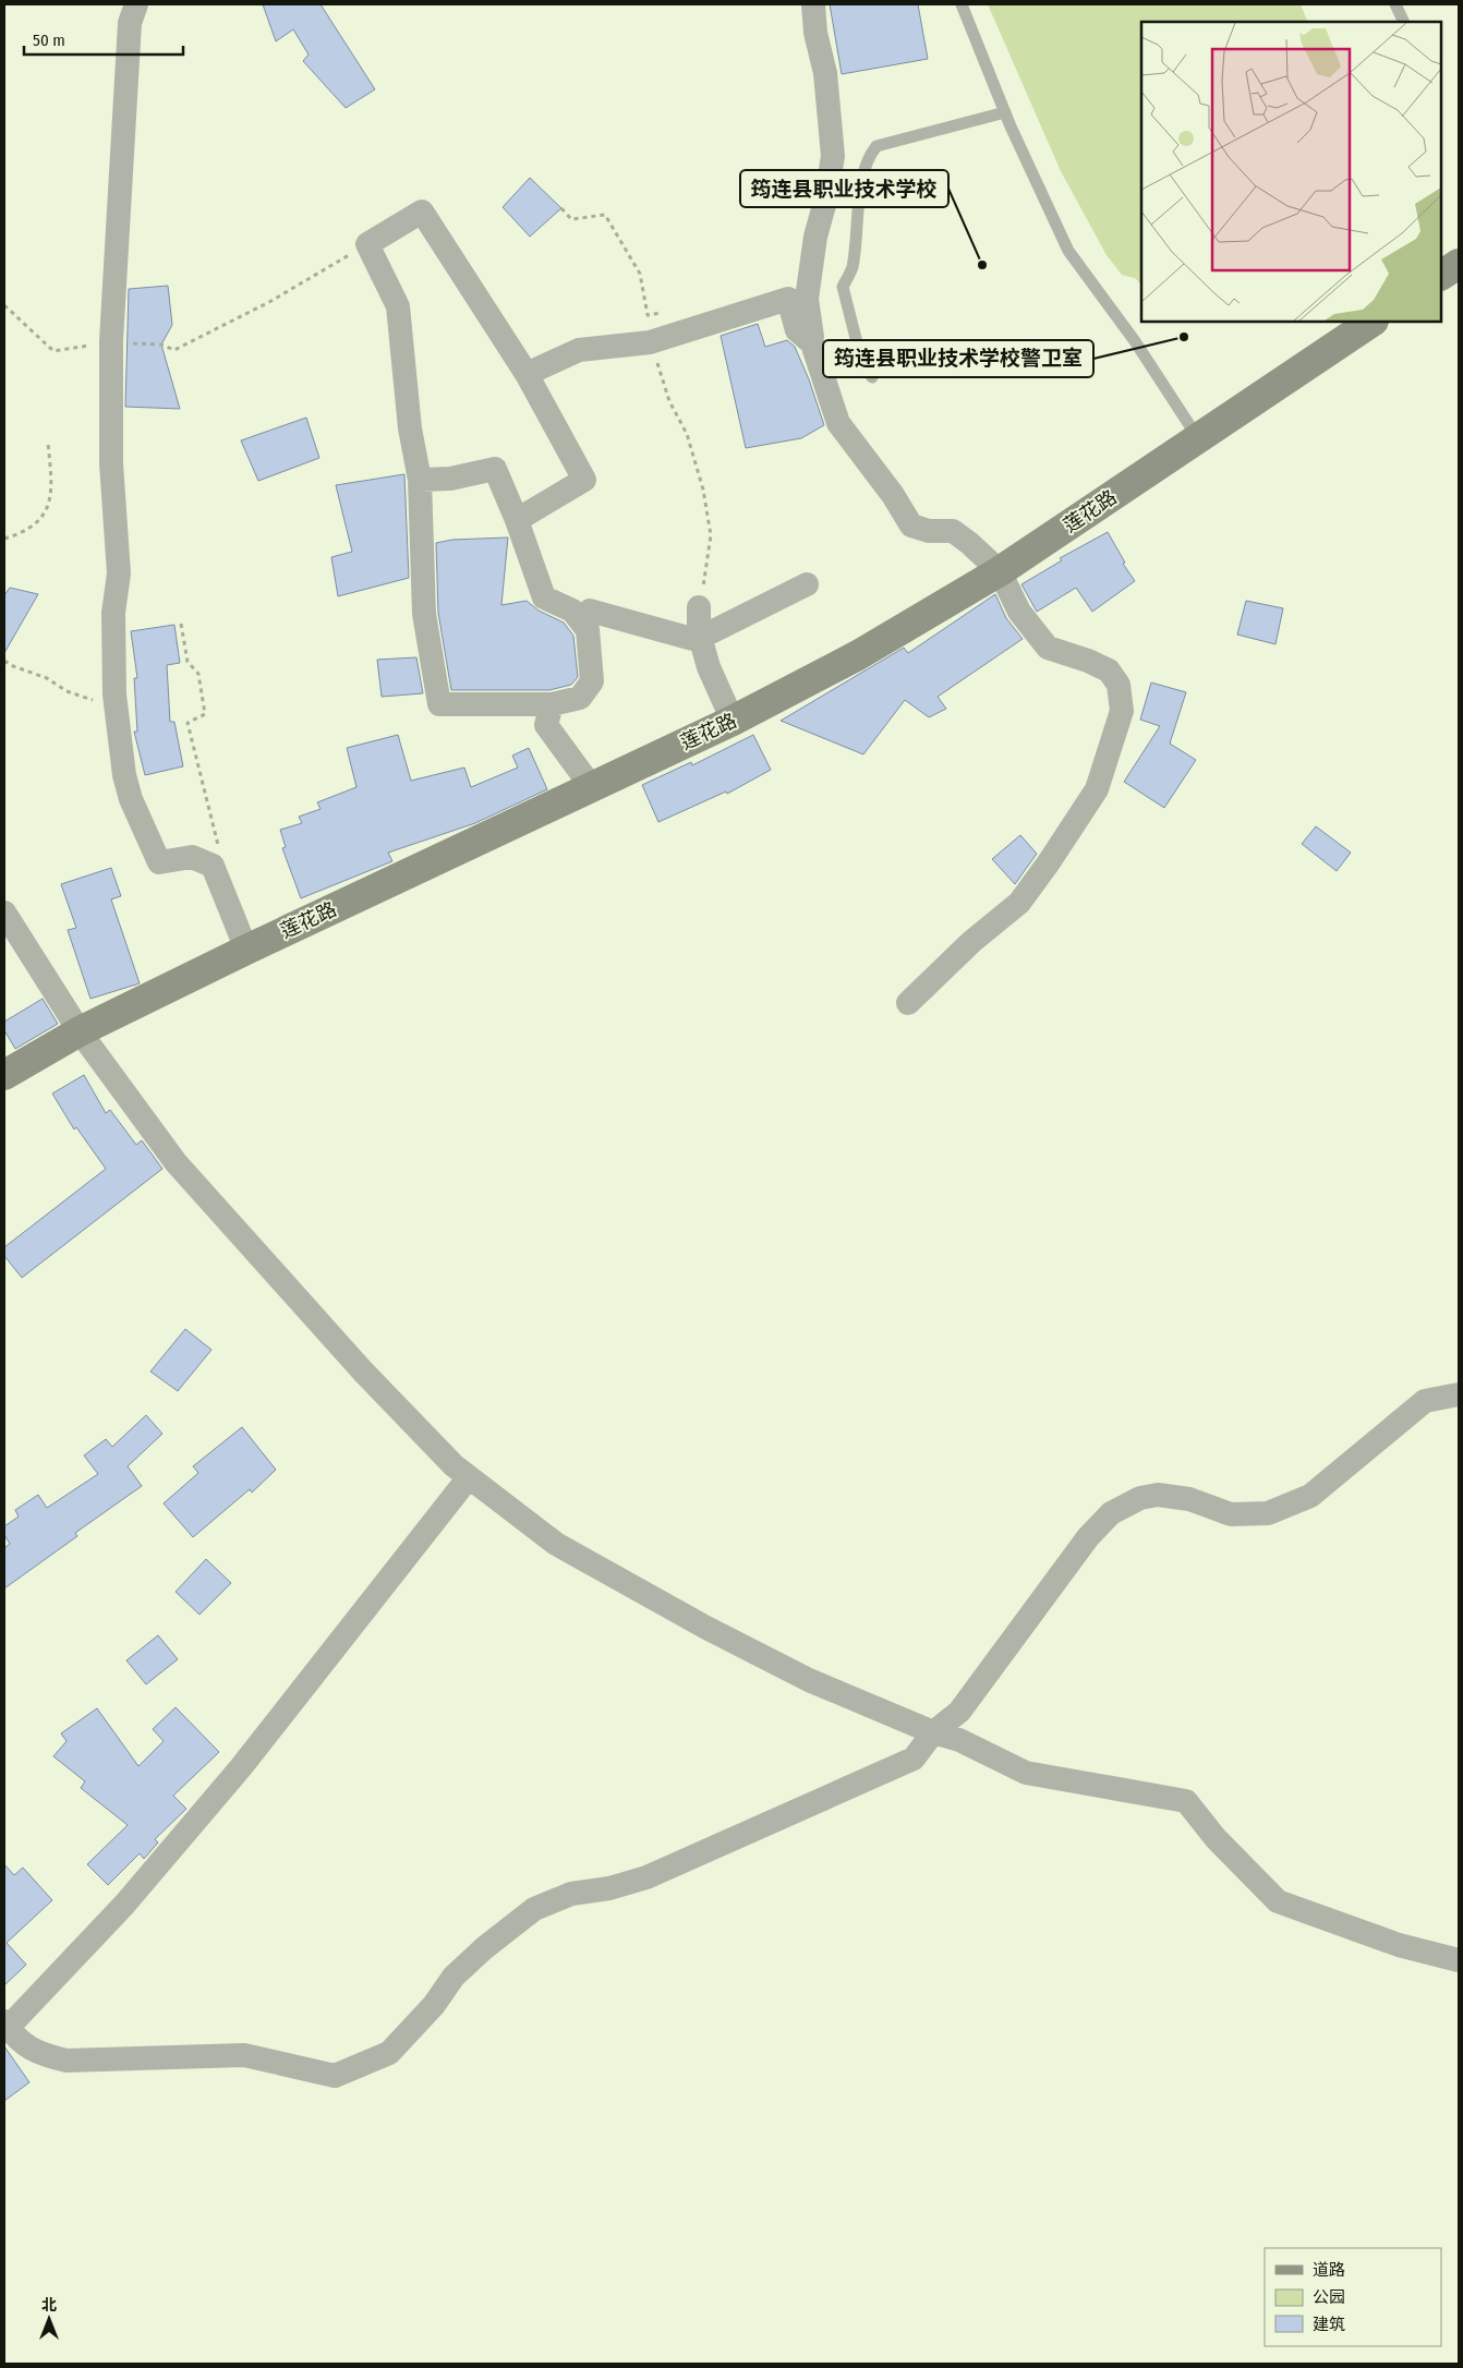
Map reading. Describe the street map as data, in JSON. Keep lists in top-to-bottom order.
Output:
{
  "streets": {
    "main road": ["莲花路"]
  },
  "places": ["筠连县职业技术学校", "筠连县职业技术学校警卫室"],
  "legend": ["道路", "公园", "建筑"],
  "scale_bar": "50 m",
  "north": "top"
}
